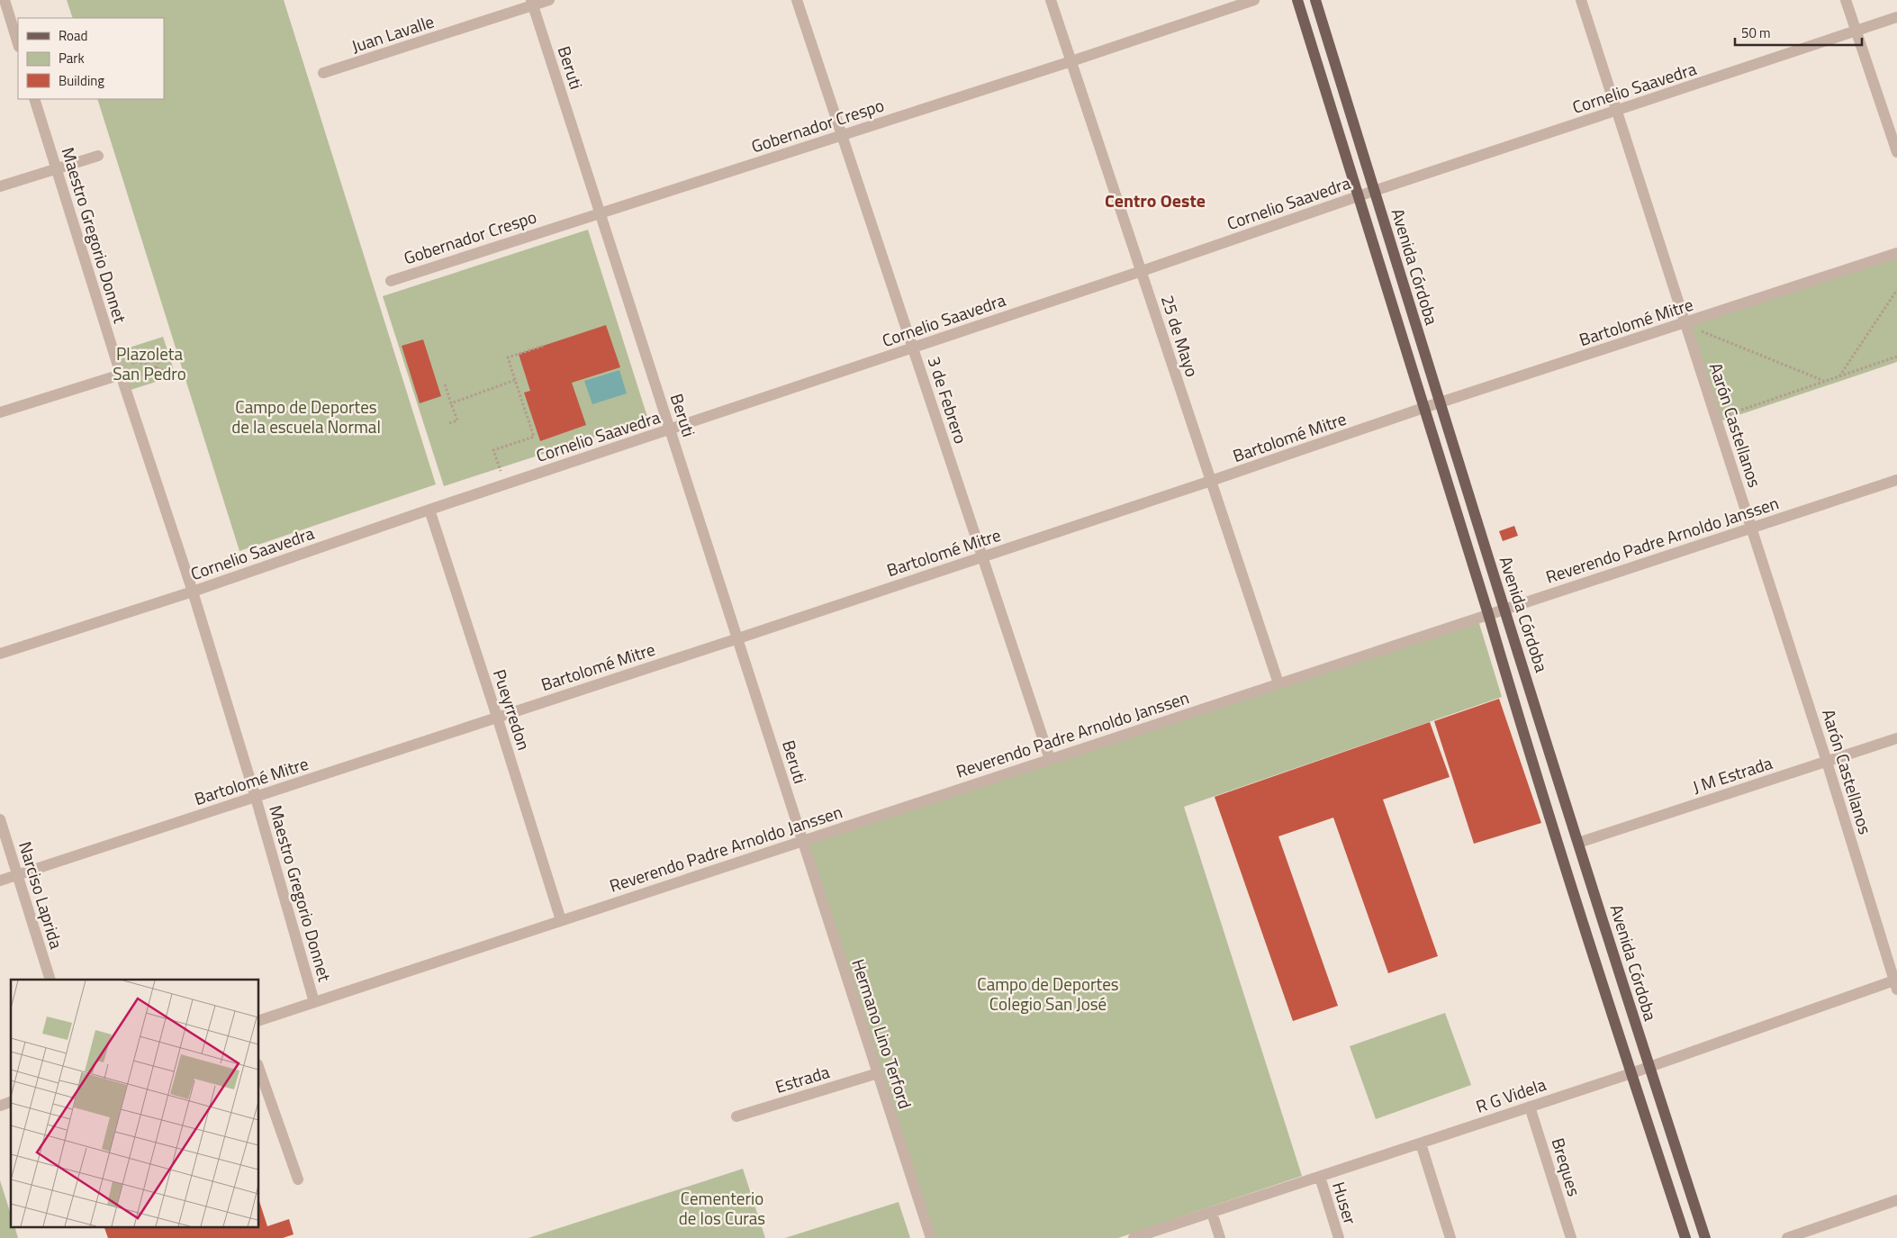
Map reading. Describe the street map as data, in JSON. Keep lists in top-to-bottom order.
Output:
{
  "streets": {
    "main road": ["Avenida Córdoba"],
    "street": [
      "Juan Lavalle",
      "Beruti",
      "Cornelio Saavedra",
      "Gobernador Crespo",
      "Maestro Gregorio Donnet",
      "Bartolomé Mitre",
      "25 de Mayo",
      "3 de Febrero",
      "Aarón Castellanos",
      "Reverendo Padre Arnoldo Janssen",
      "Pueyrredon",
      "J M Estrada",
      "Narciso Laprida",
      "Hermano Lino Terford",
      "Estrada",
      "R G Videla",
      "Breques",
      "Huser"
    ]
  },
  "crossings": [
    ["Juan Lavalle", "Beruti"],
    ["Beruti", "Cornelio Saavedra"],
    ["Beruti", "Gobernador Crespo"],
    ["Beruti", "Bartolomé Mitre"],
    ["Beruti", "Reverendo Padre Arnoldo Janssen"],
    ["Beruti", "Hermano Lino Terford"],
    ["Cornelio Saavedra", "Maestro Gregorio Donnet"],
    ["Cornelio Saavedra", "Avenida Córdoba"],
    ["Cornelio Saavedra", "25 de Mayo"],
    ["Cornelio Saavedra", "3 de Febrero"],
    ["Cornelio Saavedra", "Aarón Castellanos"],
    ["Cornelio Saavedra", "Pueyrredon"],
    ["Gobernador Crespo", "25 de Mayo"],
    ["Gobernador Crespo", "3 de Febrero"],
    ["Maestro Gregorio Donnet", "Bartolomé Mitre"],
    ["Maestro Gregorio Donnet", "Reverendo Padre Arnoldo Janssen"],
    ["Avenida Córdoba", "Bartolomé Mitre"],
    ["Avenida Córdoba", "Reverendo Padre Arnoldo Janssen"],
    ["Avenida Córdoba", "J M Estrada"],
    ["Avenida Córdoba", "R G Videla"],
    ["Bartolomé Mitre", "25 de Mayo"],
    ["Bartolomé Mitre", "3 de Febrero"],
    ["Bartolomé Mitre", "Aarón Castellanos"],
    ["Bartolomé Mitre", "Pueyrredon"],
    ["Bartolomé Mitre", "Narciso Laprida"],
    ["25 de Mayo", "Reverendo Padre Arnoldo Janssen"],
    ["3 de Febrero", "Reverendo Padre Arnoldo Janssen"],
    ["Aarón Castellanos", "Reverendo Padre Arnoldo Janssen"],
    ["Aarón Castellanos", "J M Estrada"],
    ["Aarón Castellanos", "R G Videla"],
    ["Reverendo Padre Arnoldo Janssen", "Pueyrredon"],
    ["Reverendo Padre Arnoldo Janssen", "Hermano Lino Terford"],
    ["Hermano Lino Terford", "Estrada"],
    ["R G Videla", "Breques"],
    ["R G Videla", "Huser"]
  ],
  "districts": ["Centro Oeste"],
  "parks": [
    "Plazoleta San Pedro",
    "Campo de Deportes de la escuela Normal",
    "Campo de Deportes Colegio San José",
    "Cementerio de los Curas"
  ],
  "legend": ["Road", "Park", "Building"],
  "scale_bar": "50 m"
}
